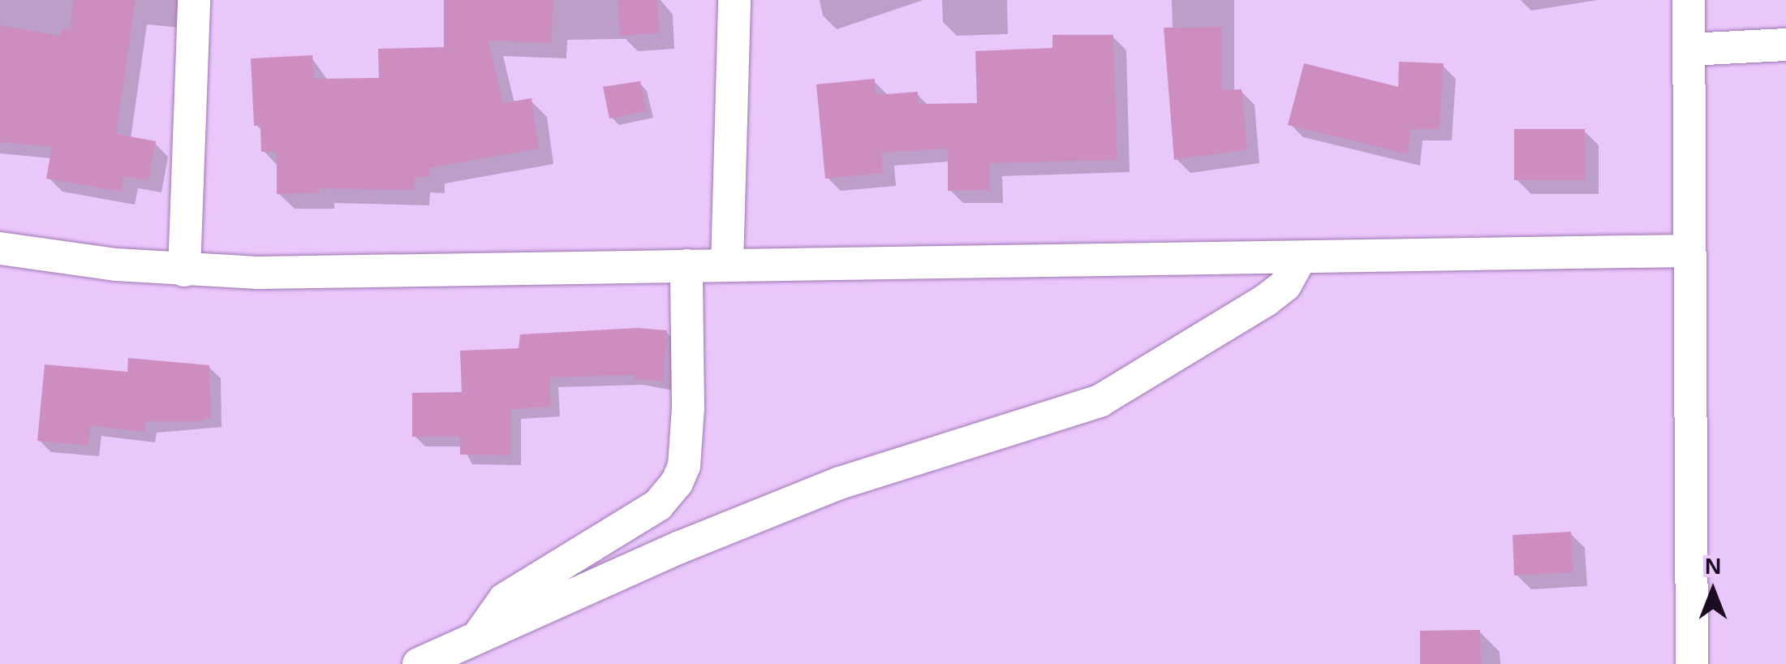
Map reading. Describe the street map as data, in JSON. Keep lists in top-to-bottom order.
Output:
{
  "north": "top"
}
